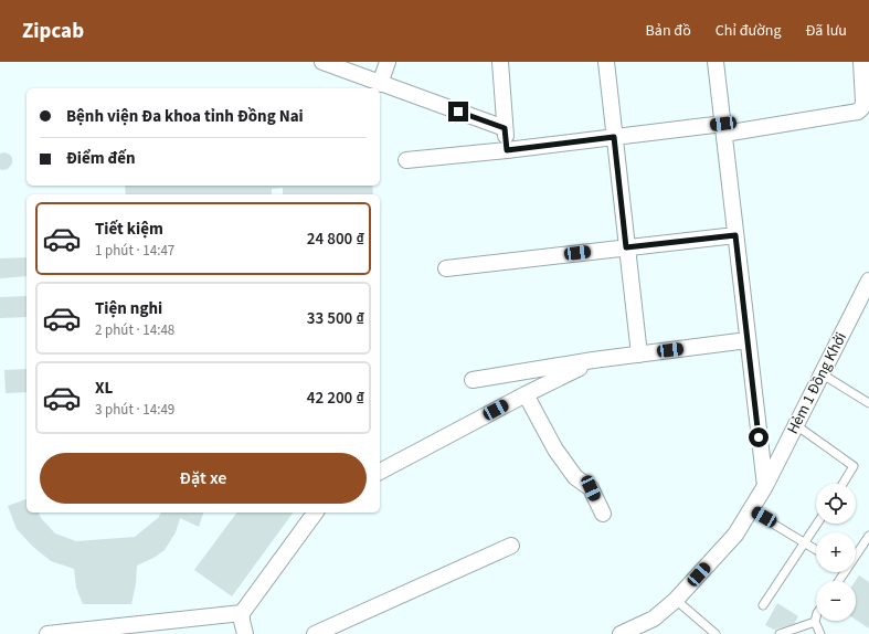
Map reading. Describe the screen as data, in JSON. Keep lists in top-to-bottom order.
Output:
{
  "streets": {
    "street": ["Hẻm 1 Đồng Khởi"]
  },
  "page": {
    "header": "Zipcab",
    "nav": ["Bản đồ", "Chỉ đường", "Đã lưu"],
    "banner": ["Bệnh viện Đa khoa tỉnh Đồng Nai", "Điểm đến"],
    "list": [
      {
        "name": "Tiết kiệm",
        "note": "1 phút · 14:47",
        "value": "24 800 ₫"
      },
      {
        "name": "Tiện nghi",
        "note": "2 phút · 14:48",
        "value": "33 500 ₫"
      },
      {
        "name": "XL",
        "note": "3 phút · 14:49",
        "value": "42 200 ₫"
      }
    ],
    "buttons": "Đặt xe",
    "map_buttons": ["+", "−"]
  }
}
